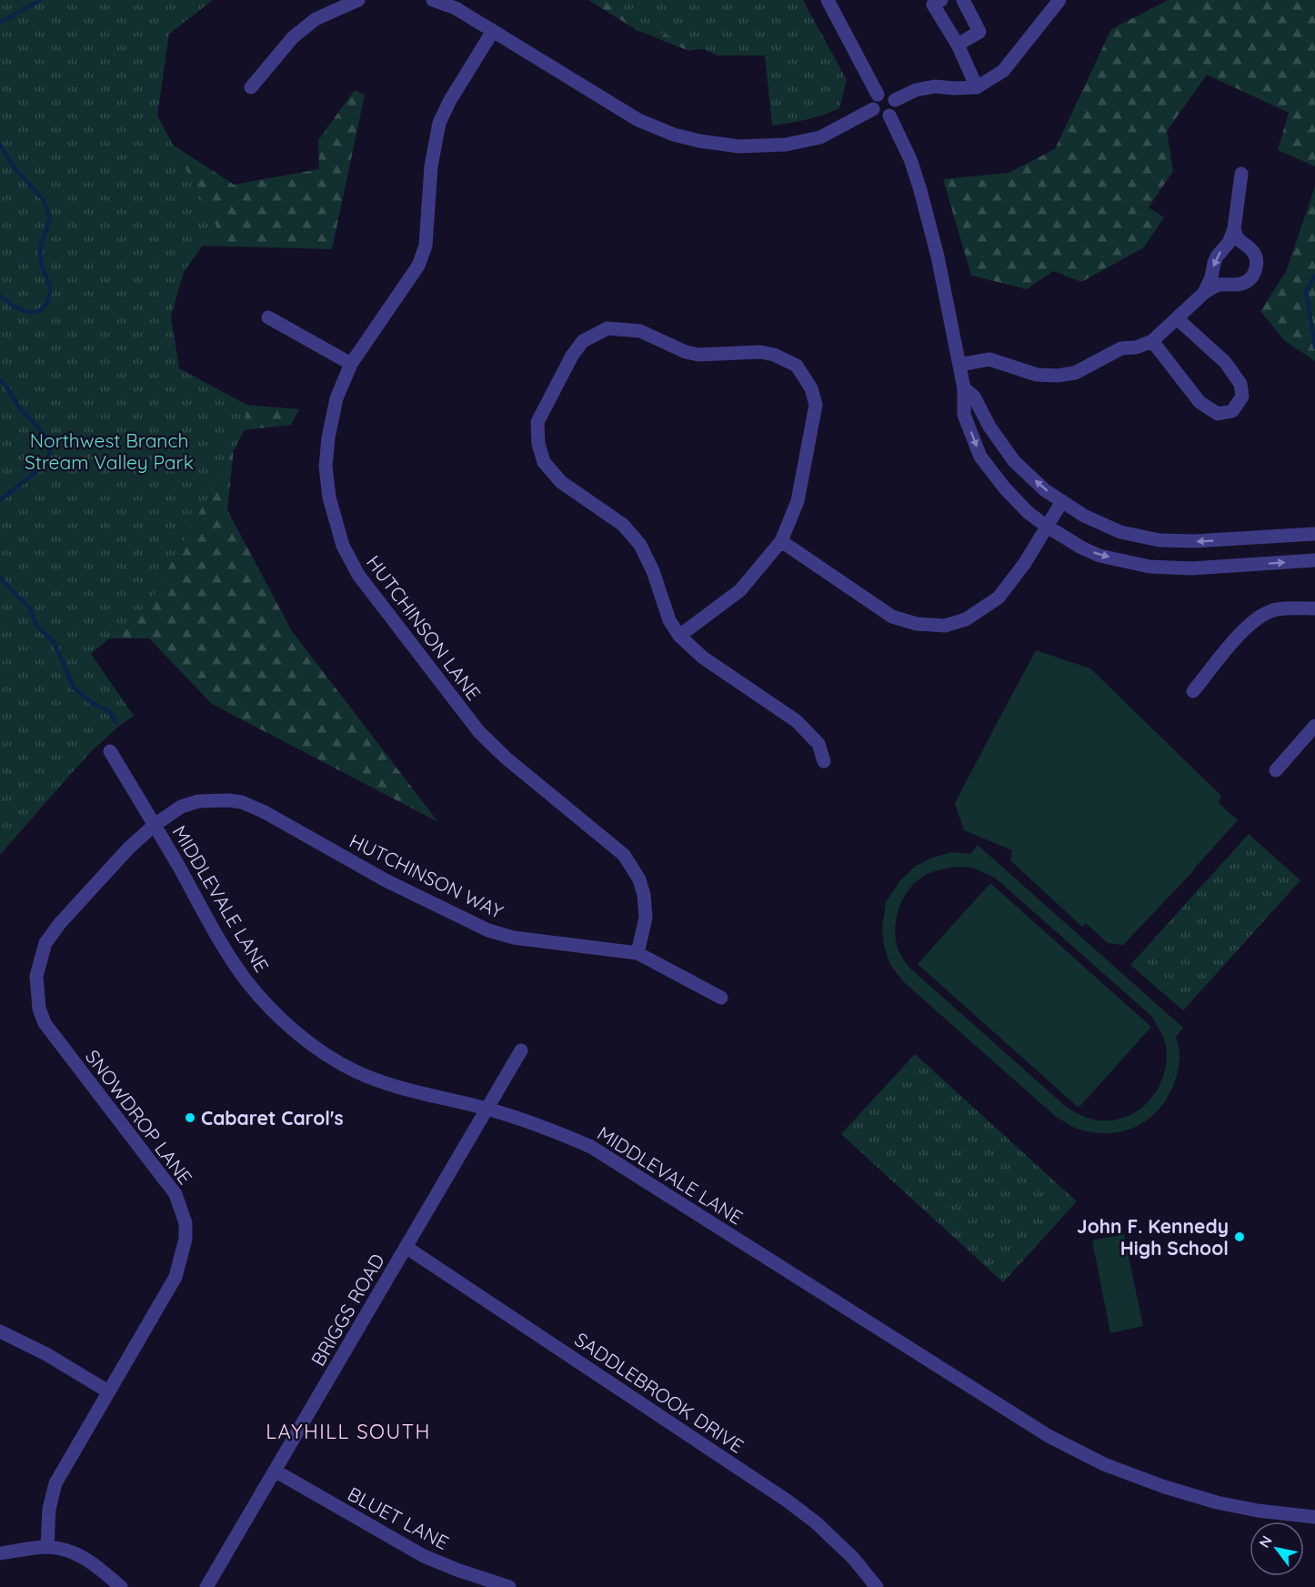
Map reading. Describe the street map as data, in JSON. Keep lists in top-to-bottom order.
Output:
{
  "streets": {
    "street": [
      "HUTCHINSON LANE",
      "HUTCHINSON WAY",
      "MIDDLEVALE LANE",
      "SNOWDROP LANE",
      "BRIGGS ROAD",
      "SADDLEBROOK DRIVE",
      "BLUET LANE"
    ]
  },
  "crossings": [
    ["HUTCHINSON LANE", "HUTCHINSON WAY"],
    ["HUTCHINSON WAY", "MIDDLEVALE LANE"],
    ["HUTCHINSON WAY", "SNOWDROP LANE"],
    ["MIDDLEVALE LANE", "SNOWDROP LANE"],
    ["MIDDLEVALE LANE", "BRIGGS ROAD"],
    ["BRIGGS ROAD", "SADDLEBROOK DRIVE"],
    ["BRIGGS ROAD", "BLUET LANE"]
  ],
  "districts": ["LAYHILL SOUTH"],
  "parks": ["Northwest Branch Stream Valley Park"],
  "places": ["Cabaret Carol's", "John F. Kennedy High School"],
  "north": "top left"
}
